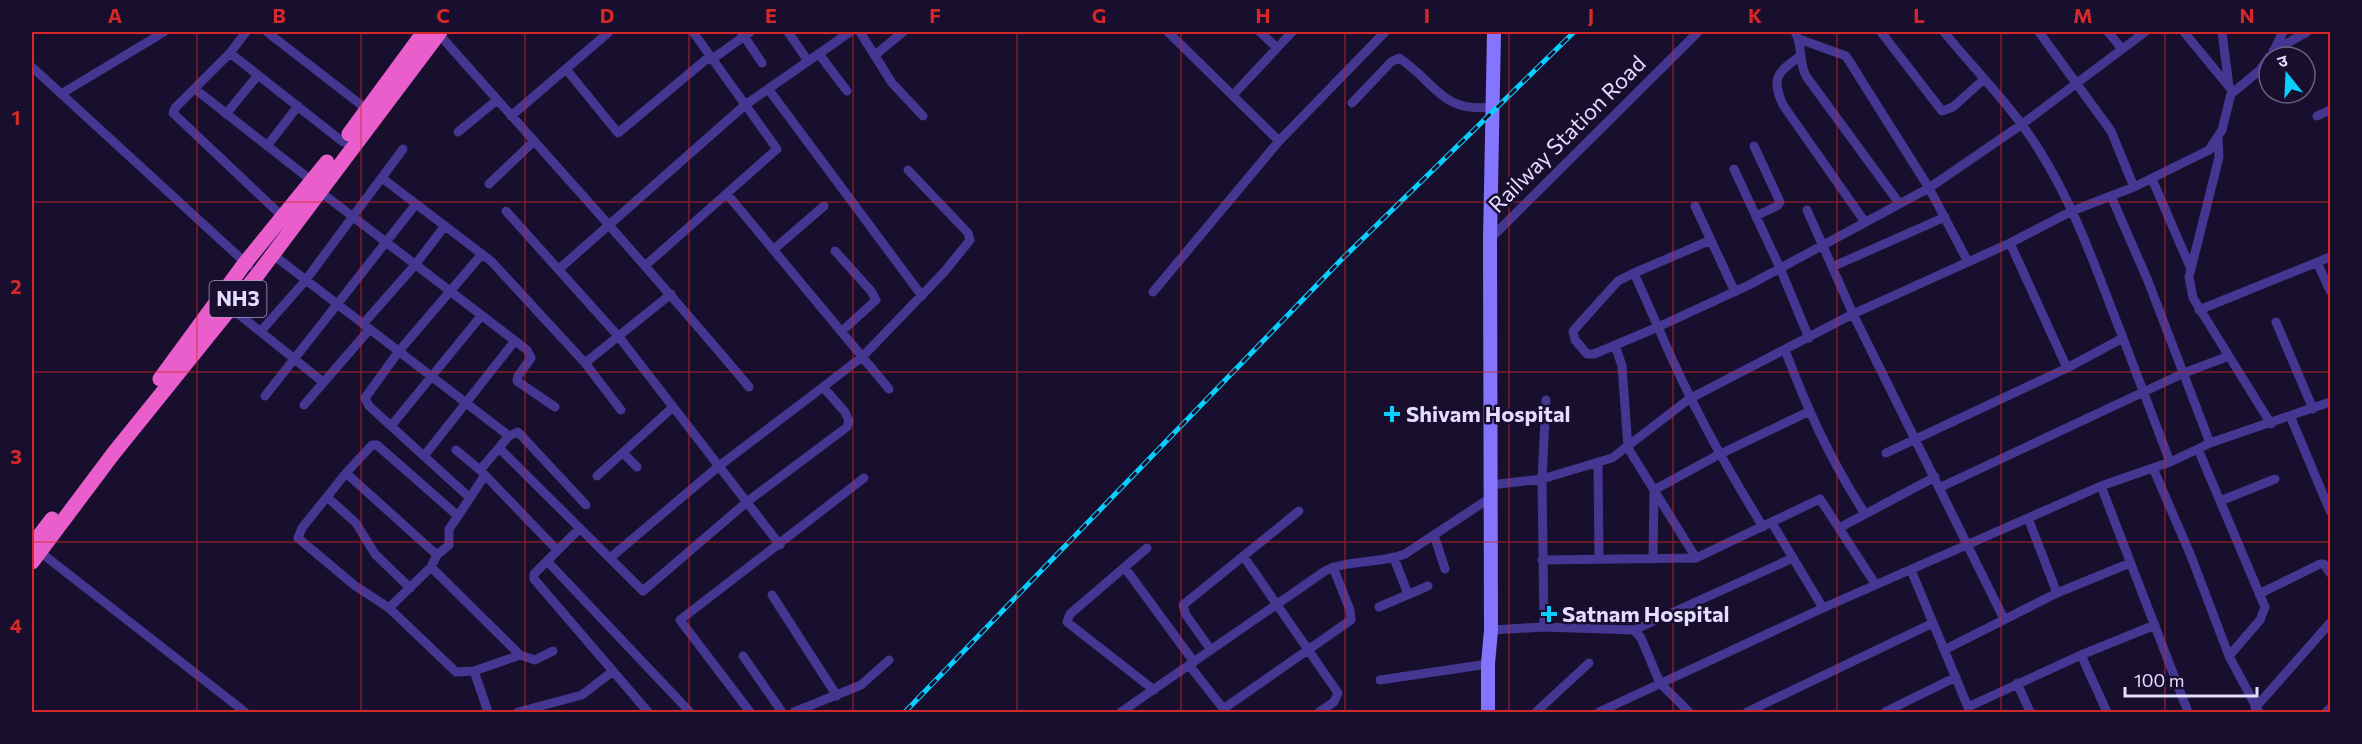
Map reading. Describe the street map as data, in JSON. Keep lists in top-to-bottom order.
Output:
{
  "streets": {
    "highway": ["NH3"],
    "street": ["Railway Station Road"]
  },
  "places": {
    "health": ["Shivam Hospital", "Satnam Hospital"]
  },
  "scale_bar": "100 m",
  "north": "top",
  "grid": {
    "columns": [
      "A",
      "B",
      "C",
      "D",
      "E",
      "F",
      "G",
      "H",
      "I",
      "J",
      "K",
      "L",
      "M",
      "N"
    ],
    "rows": [
      "1",
      "2",
      "3",
      "4"
    ]
  }
}
